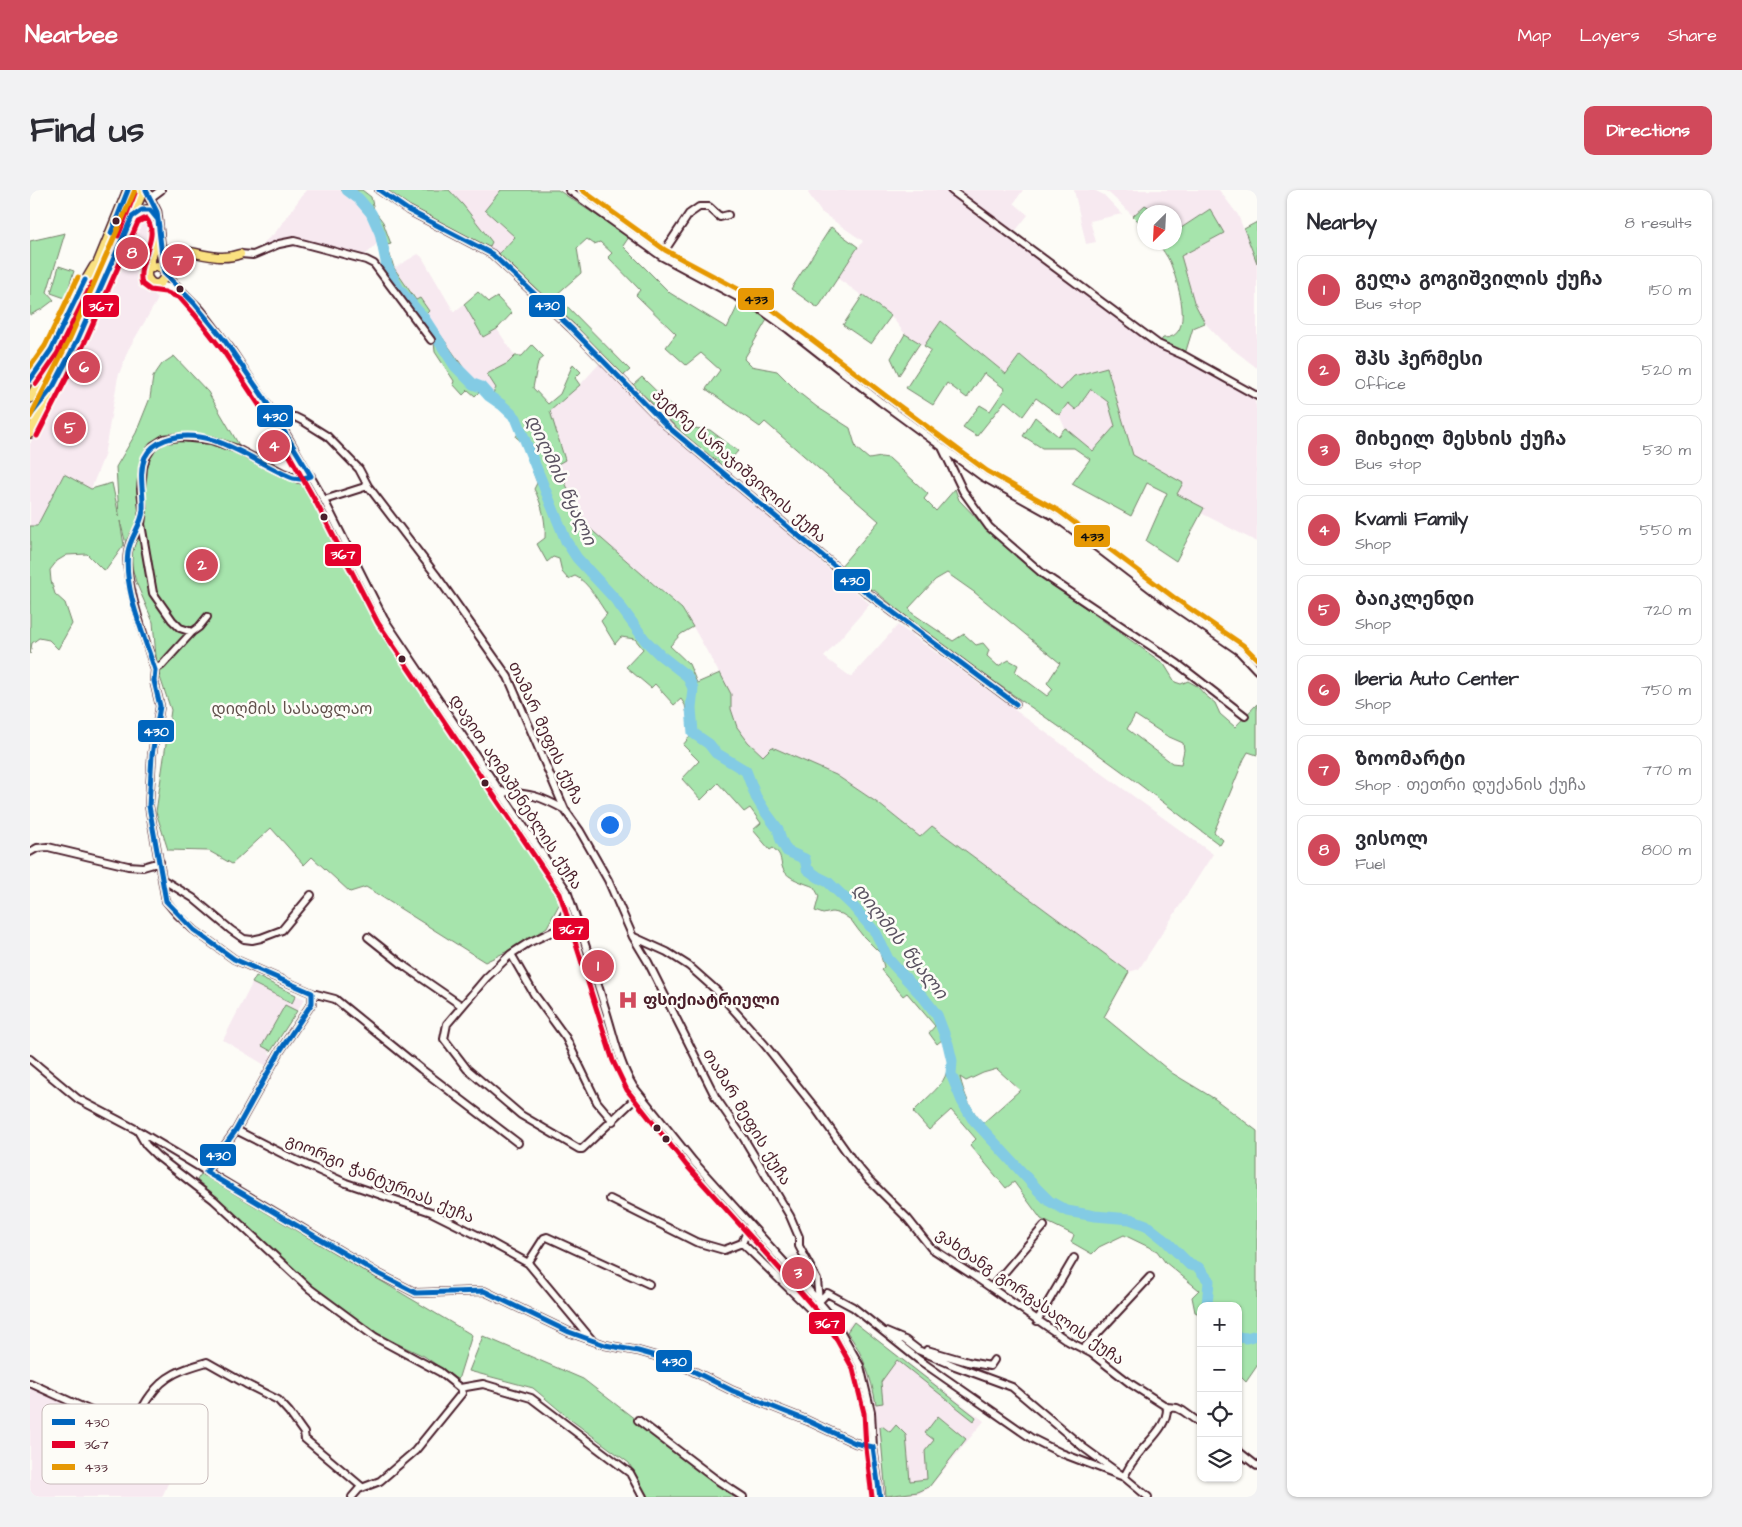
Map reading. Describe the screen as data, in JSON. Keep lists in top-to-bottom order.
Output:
{
  "streets": {
    "street": [
      "პეტრე სარაჯიშვილის ქუჩა",
      "თამარ მეფის ქუჩა",
      "დავით აღმაშენებლის ქუჩა",
      "გიორგი ჭანტურიას ქუჩა",
      "ვახტანგ გორგასალის ქუჩა"
    ]
  },
  "crossings": [
    ["თამარ მეფის ქუჩა", "დავით აღმაშენებლის ქუჩა"],
    ["თამარ მეფის ქუჩა", "ვახტანგ გორგასალის ქუჩა"]
  ],
  "water": ["დიღმის წყალი"],
  "parks": ["დიღმის სასაფლაო"],
  "places": {
    "hospital": ["ფსიქიატრიული"]
  },
  "lines": ["transit line 430", "transit line 433", "transit line 367"],
  "legend": ["430", "367", "433"],
  "north": "bottom left",
  "page": {
    "header": "Nearbee",
    "nav": ["Map", "Layers", "Share"],
    "title": "Find us",
    "buttons": "Directions",
    "heading": ["Nearby", "8 results"],
    "pins": [
      "8",
      "7",
      "6",
      "5",
      "4",
      "2",
      "1",
      "3"
    ],
    "list": [
      {
        "mark": "1",
        "name": "გელა გოგიშვილის ქუჩა",
        "note": "Bus stop",
        "value": "150 m"
      },
      {
        "mark": "2",
        "name": "შპს ჰერმესი",
        "note": "Office",
        "value": "520 m"
      },
      {
        "mark": "3",
        "name": "მიხეილ მესხის ქუჩა",
        "note": "Bus stop",
        "value": "530 m"
      },
      {
        "mark": "4",
        "name": "Kvamli Family",
        "note": "Shop",
        "value": "550 m"
      },
      {
        "mark": "5",
        "name": "ბაიკლენდი",
        "note": "Shop",
        "value": "720 m"
      },
      {
        "mark": "6",
        "name": "Iberia Auto Center",
        "note": "Shop",
        "value": "750 m"
      },
      {
        "mark": "7",
        "name": "ზოომარტი",
        "note": "Shop · თეთრი დუქანის ქუჩა",
        "value": "770 m"
      },
      {
        "mark": "8",
        "name": "ვისოლ",
        "note": "Fuel",
        "value": "800 m"
      }
    ],
    "map_buttons": ["+", "−"]
  }
}
